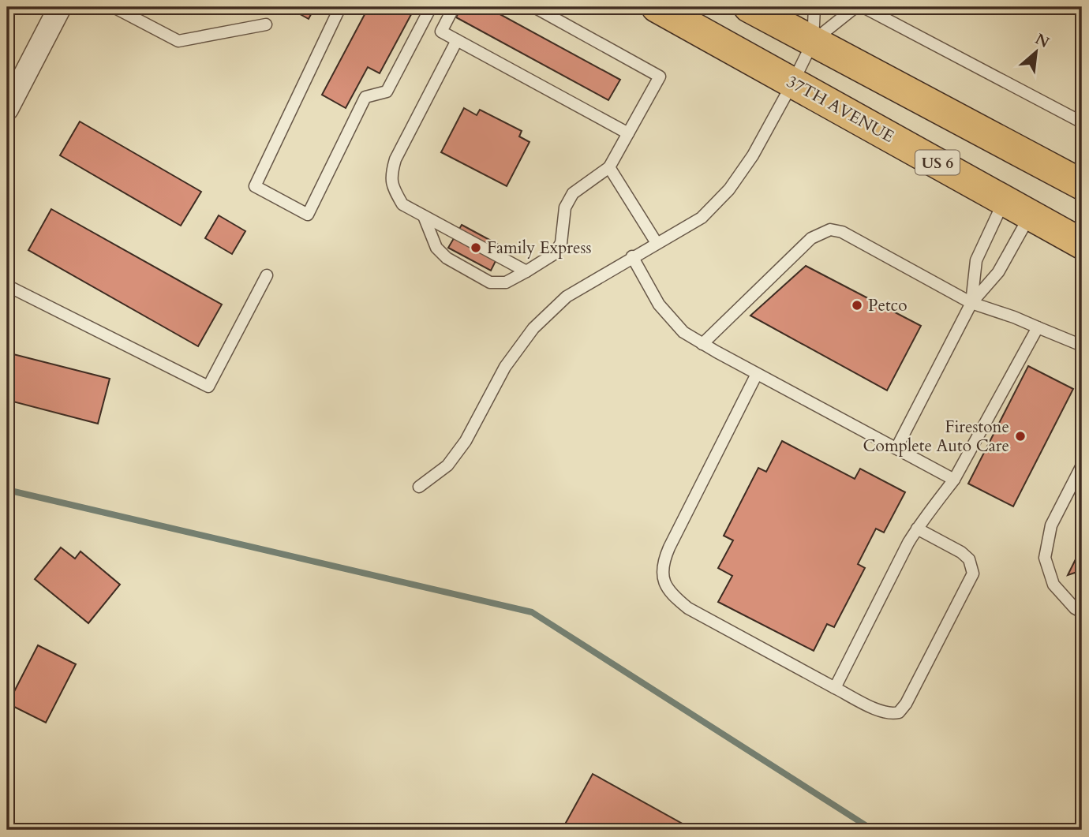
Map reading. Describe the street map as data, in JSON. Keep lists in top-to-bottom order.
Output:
{
  "streets": {
    "main road": ["37TH AVENUE", "US 6"]
  },
  "places": ["Family Express", "Petco", "Firestone Complete Auto Care"],
  "north": "top right"
}
